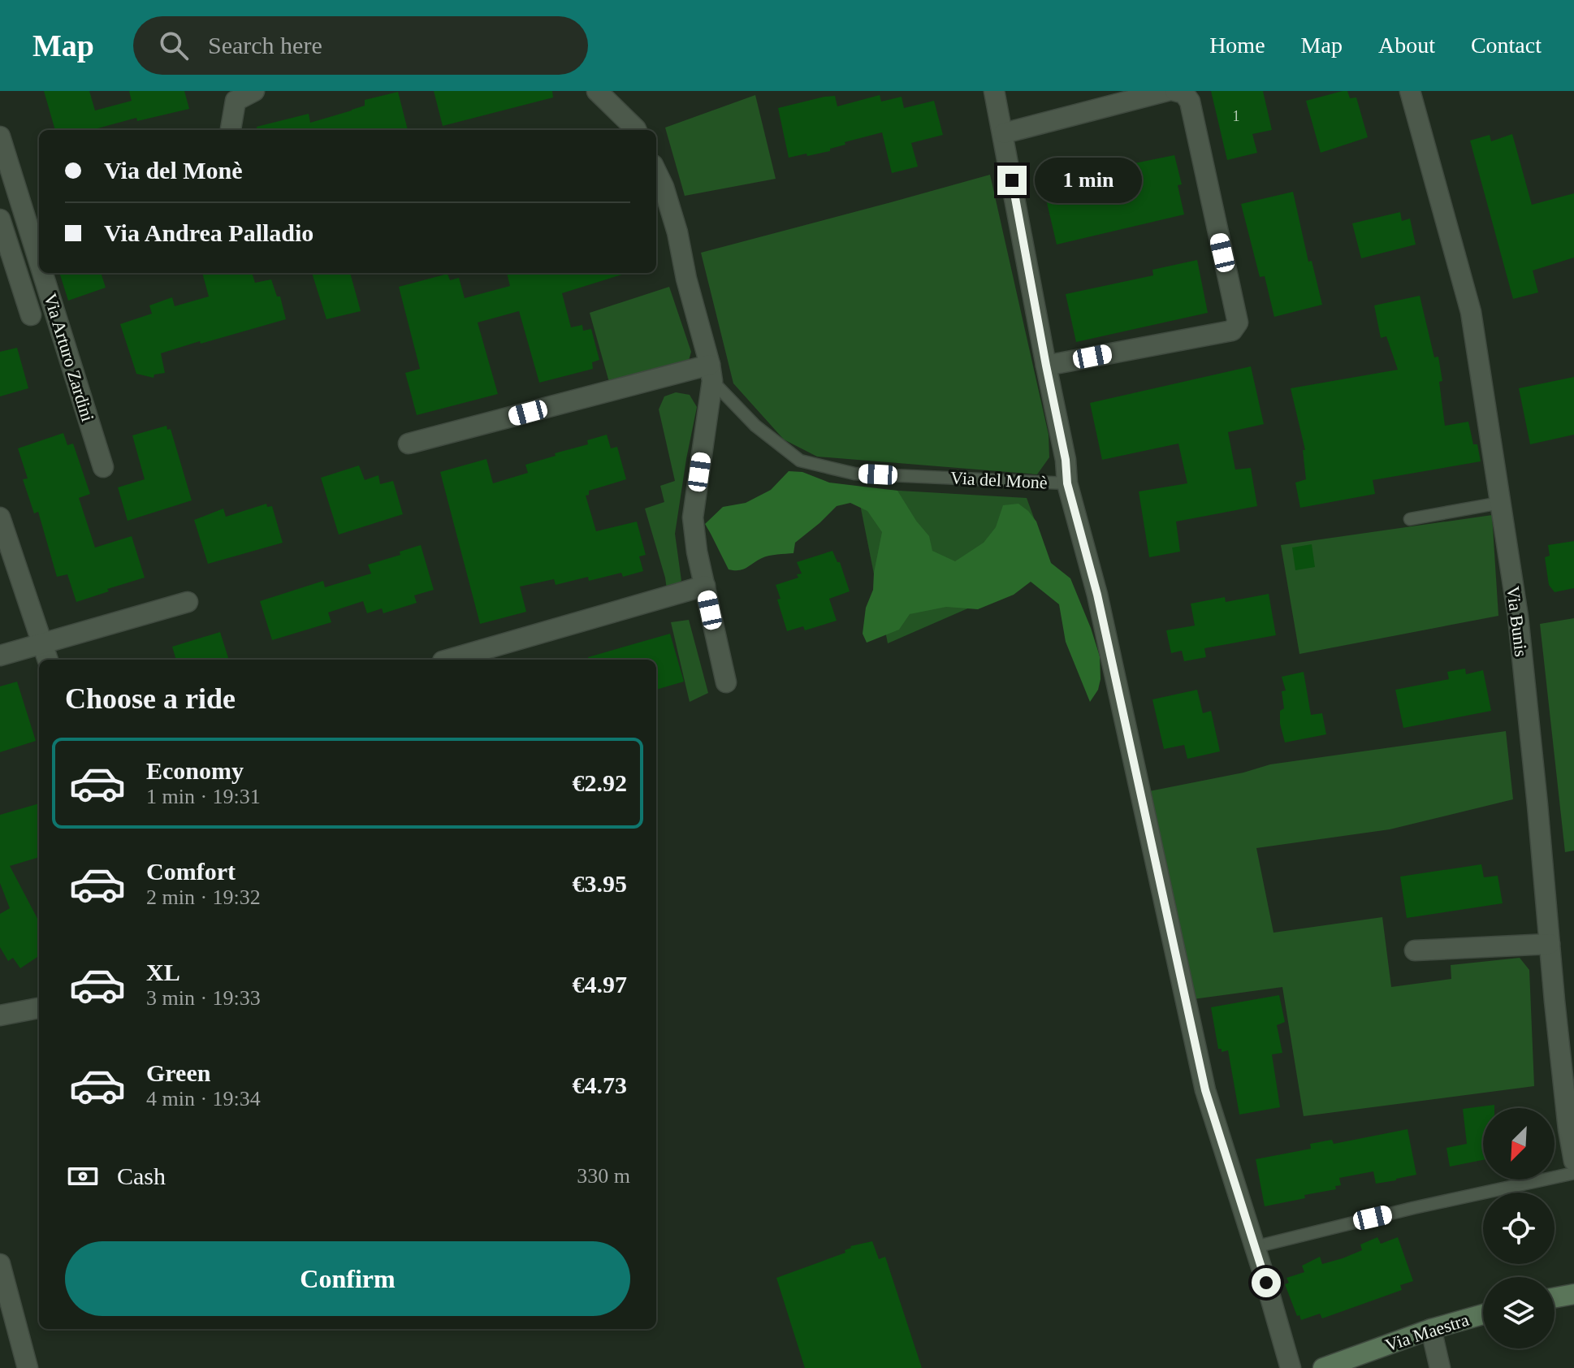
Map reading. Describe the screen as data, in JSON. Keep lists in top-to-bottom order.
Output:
{
  "streets": {
    "main road": ["Via Maestra"],
    "street": ["Via Arturo Zardini", "Via del Monè", "Via Bunis"]
  },
  "house_numbers": ["1"],
  "north": "bottom left",
  "page": {
    "header": "Map",
    "search": "Search here",
    "nav": [
      "Home",
      "Map",
      "About",
      "Contact"
    ],
    "banner": ["Via del Monè", "Via Andrea Palladio"],
    "bubble": "1 min",
    "heading": "Choose a ride",
    "list": [
      {
        "name": "Economy",
        "note": "1 min · 19:31",
        "value": "€2.92"
      },
      {
        "name": "Comfort",
        "note": "2 min · 19:32",
        "value": "€3.95"
      },
      {
        "name": "XL",
        "note": "3 min · 19:33",
        "value": "€4.97"
      },
      {
        "name": "Green",
        "note": "4 min · 19:34",
        "value": "€4.73"
      }
    ],
    "pay": ["Cash", "330 m"],
    "buttons": "Confirm"
  }
}
